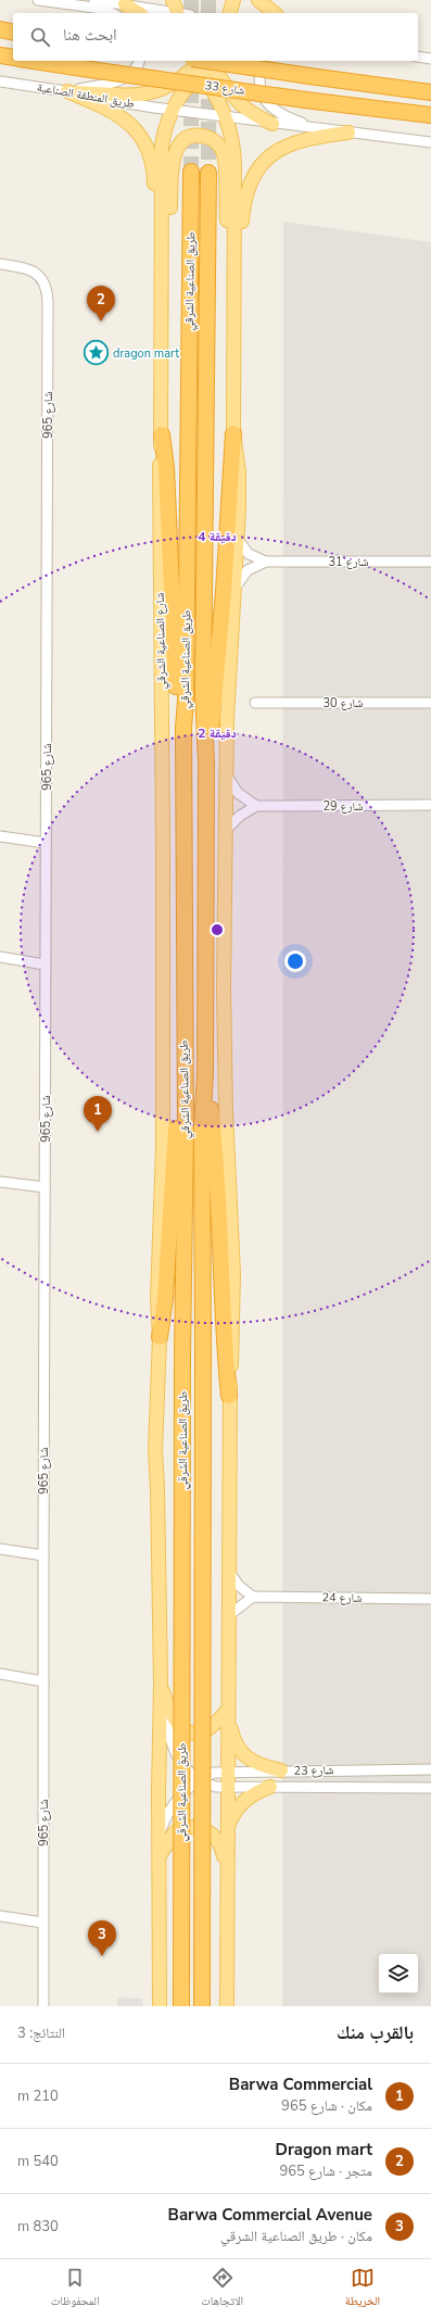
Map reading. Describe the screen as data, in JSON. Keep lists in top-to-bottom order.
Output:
{
  "streets": {
    "highway": ["شارع 33", "طريق الصناعية الشرقي"],
    "main road": ["شارع الصناعية الشرقي"],
    "street": [
      "طريق المنطقة الصناعية",
      "شارع 965",
      "شارع 31",
      "شارع 30",
      "شارع 29",
      "شارع 24",
      "شارع 23"
    ]
  },
  "crossings": [
    ["طريق الصناعية الشرقي", "شارع الصناعية الشرقي"],
    ["طريق الصناعية الشرقي", "شارع 23"]
  ],
  "places": {
    "place": ["dragon mart"]
  },
  "page": {
    "search": "ابحث هنا",
    "pins": ["2", "1", "3"],
    "heading": ["بالقرب منك", "النتائج: 3"],
    "list": [
      {
        "mark": "1",
        "name": "Barwa Commercial",
        "note": "مكان · شارع 965",
        "value": "210 m"
      },
      {
        "mark": "2",
        "name": "Dragon mart",
        "note": "متجر · شارع 965",
        "value": "540 m"
      },
      {
        "mark": "3",
        "name": "Barwa Commercial Avenue",
        "note": "مكان · طريق الصناعية الشرقي",
        "value": "830 m"
      }
    ],
    "nav": ["الخريطة", "الاتجاهات", "المحفوظات"]
  },
  "rings": ["4 دقيقة", "2 دقيقة"]
}
